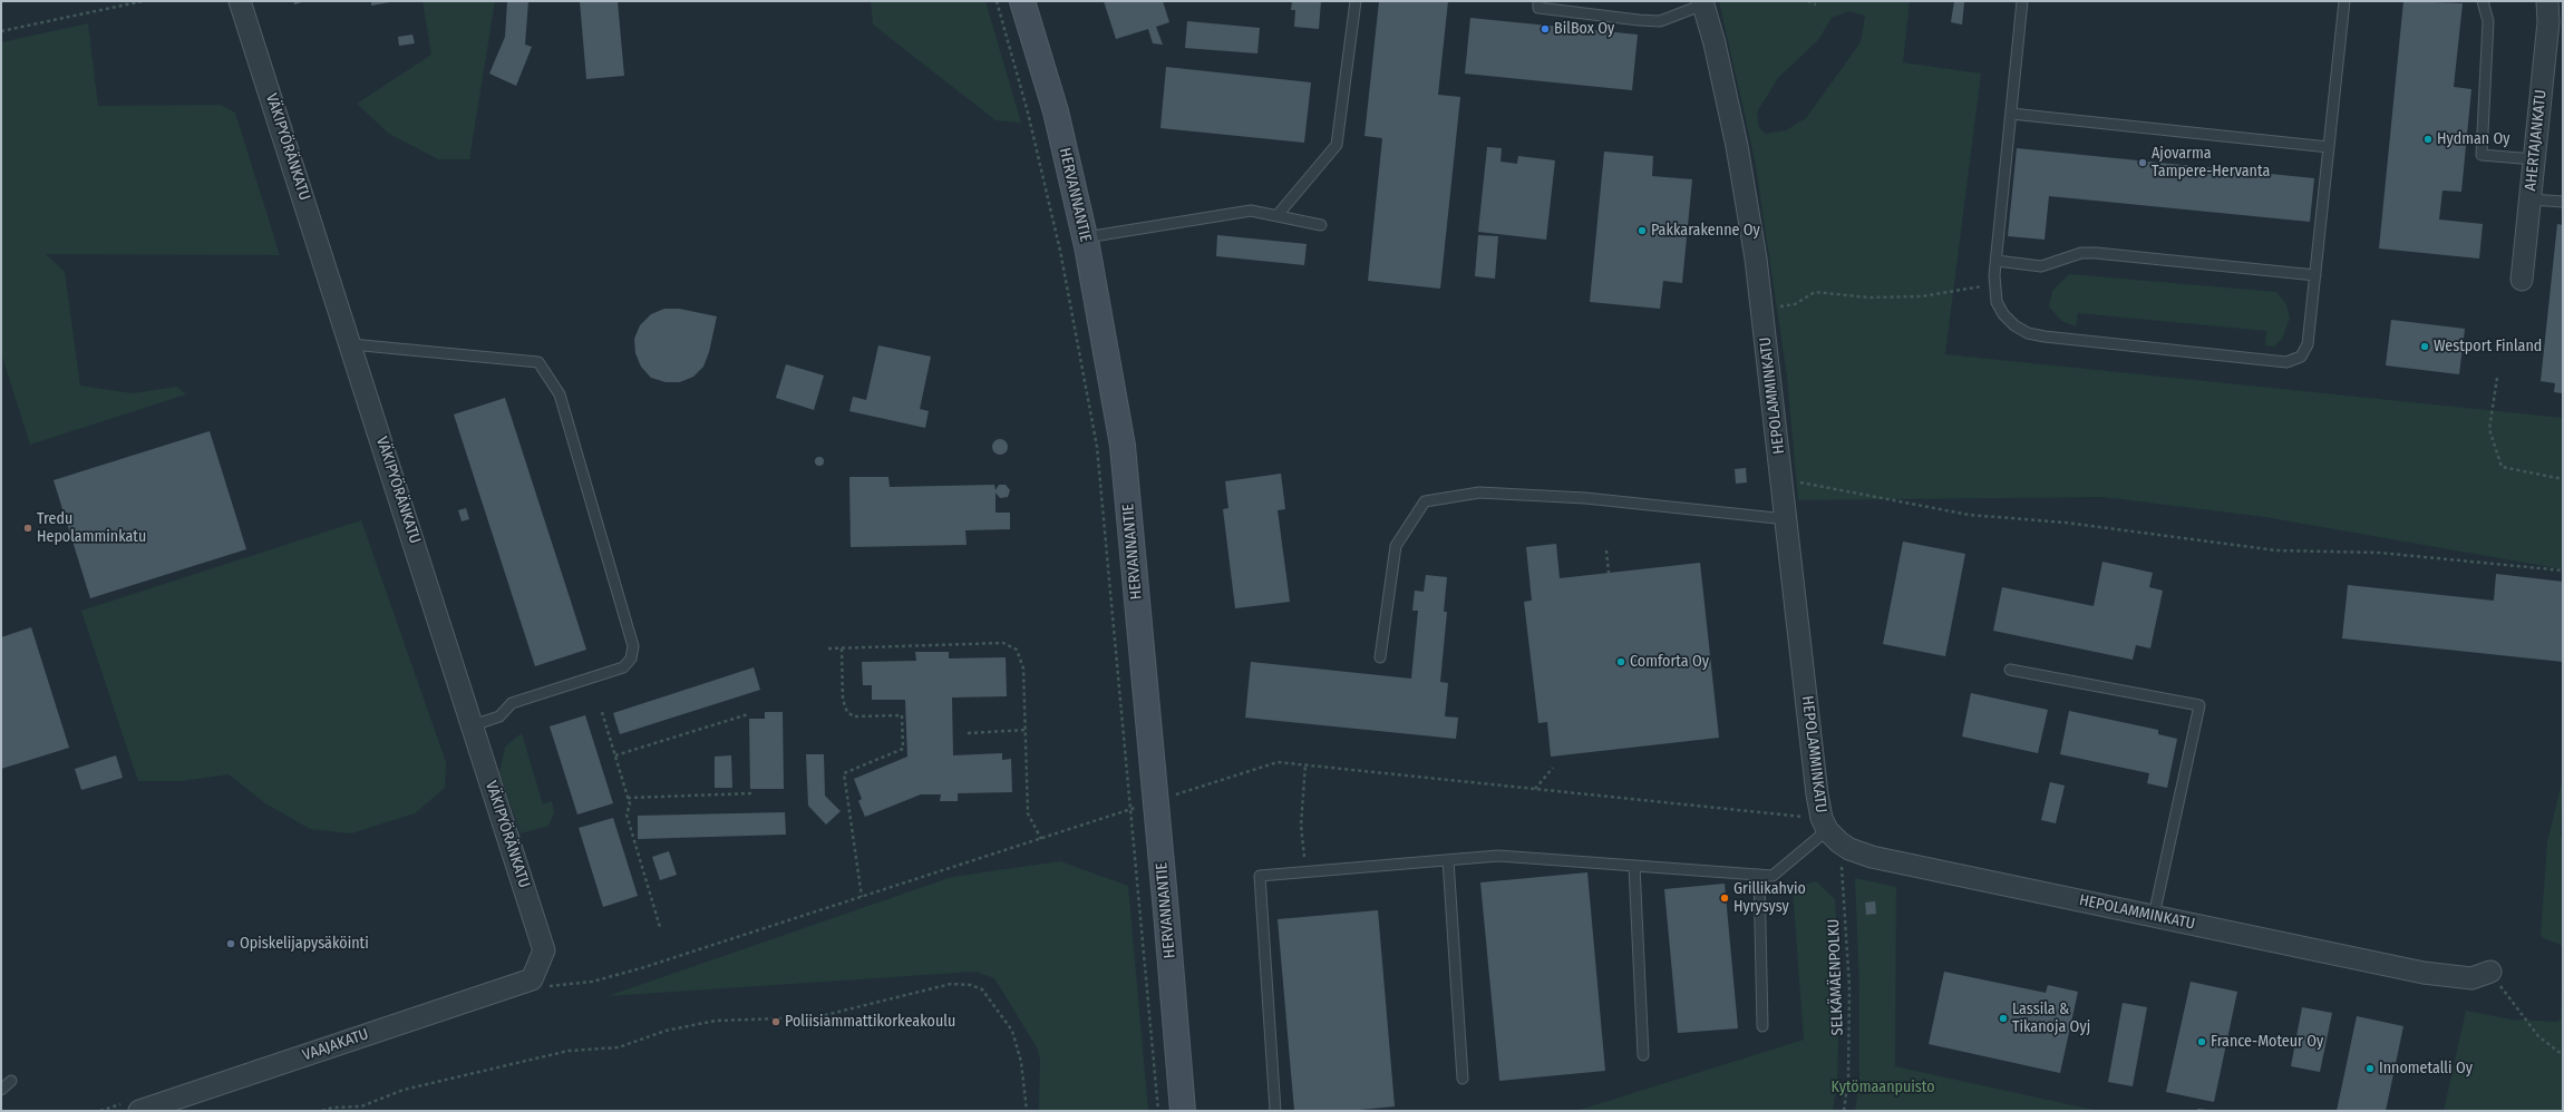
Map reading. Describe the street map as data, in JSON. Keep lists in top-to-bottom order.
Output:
{
  "streets": {
    "main road": ["HERVANNANTIE"],
    "street": [
      "AHERTAJANKATU",
      "VÄKIPYÖRÄNKATU",
      "HEPOLAMMINKATU",
      "VAAJAKATU"
    ],
    "path": ["SELKÄMÄENPOLKU"]
  },
  "crossings": [
    ["VÄKIPYÖRÄNKATU", "VAAJAKATU"],
    ["HEPOLAMMINKATU", "SELKÄMÄENPOLKU"]
  ],
  "parks": ["Kytömaanpuisto"],
  "places": [
    "BilBox Oy",
    "Hydman Oy",
    "Ajovarma Tampere-Hervanta",
    "Pakkarakenne Oy",
    "Westport Finland",
    "Tredu Hepolamminkatu",
    "Comforta Oy",
    "Grillikahvio Hyrysysy",
    "Opiskelijapysäköinti",
    "Lassila & Tikanoja Oyj",
    "Poliisiammattikorkeakoulu",
    "France-Moteur Oy",
    "Innometalli Oy"
  ]
}
